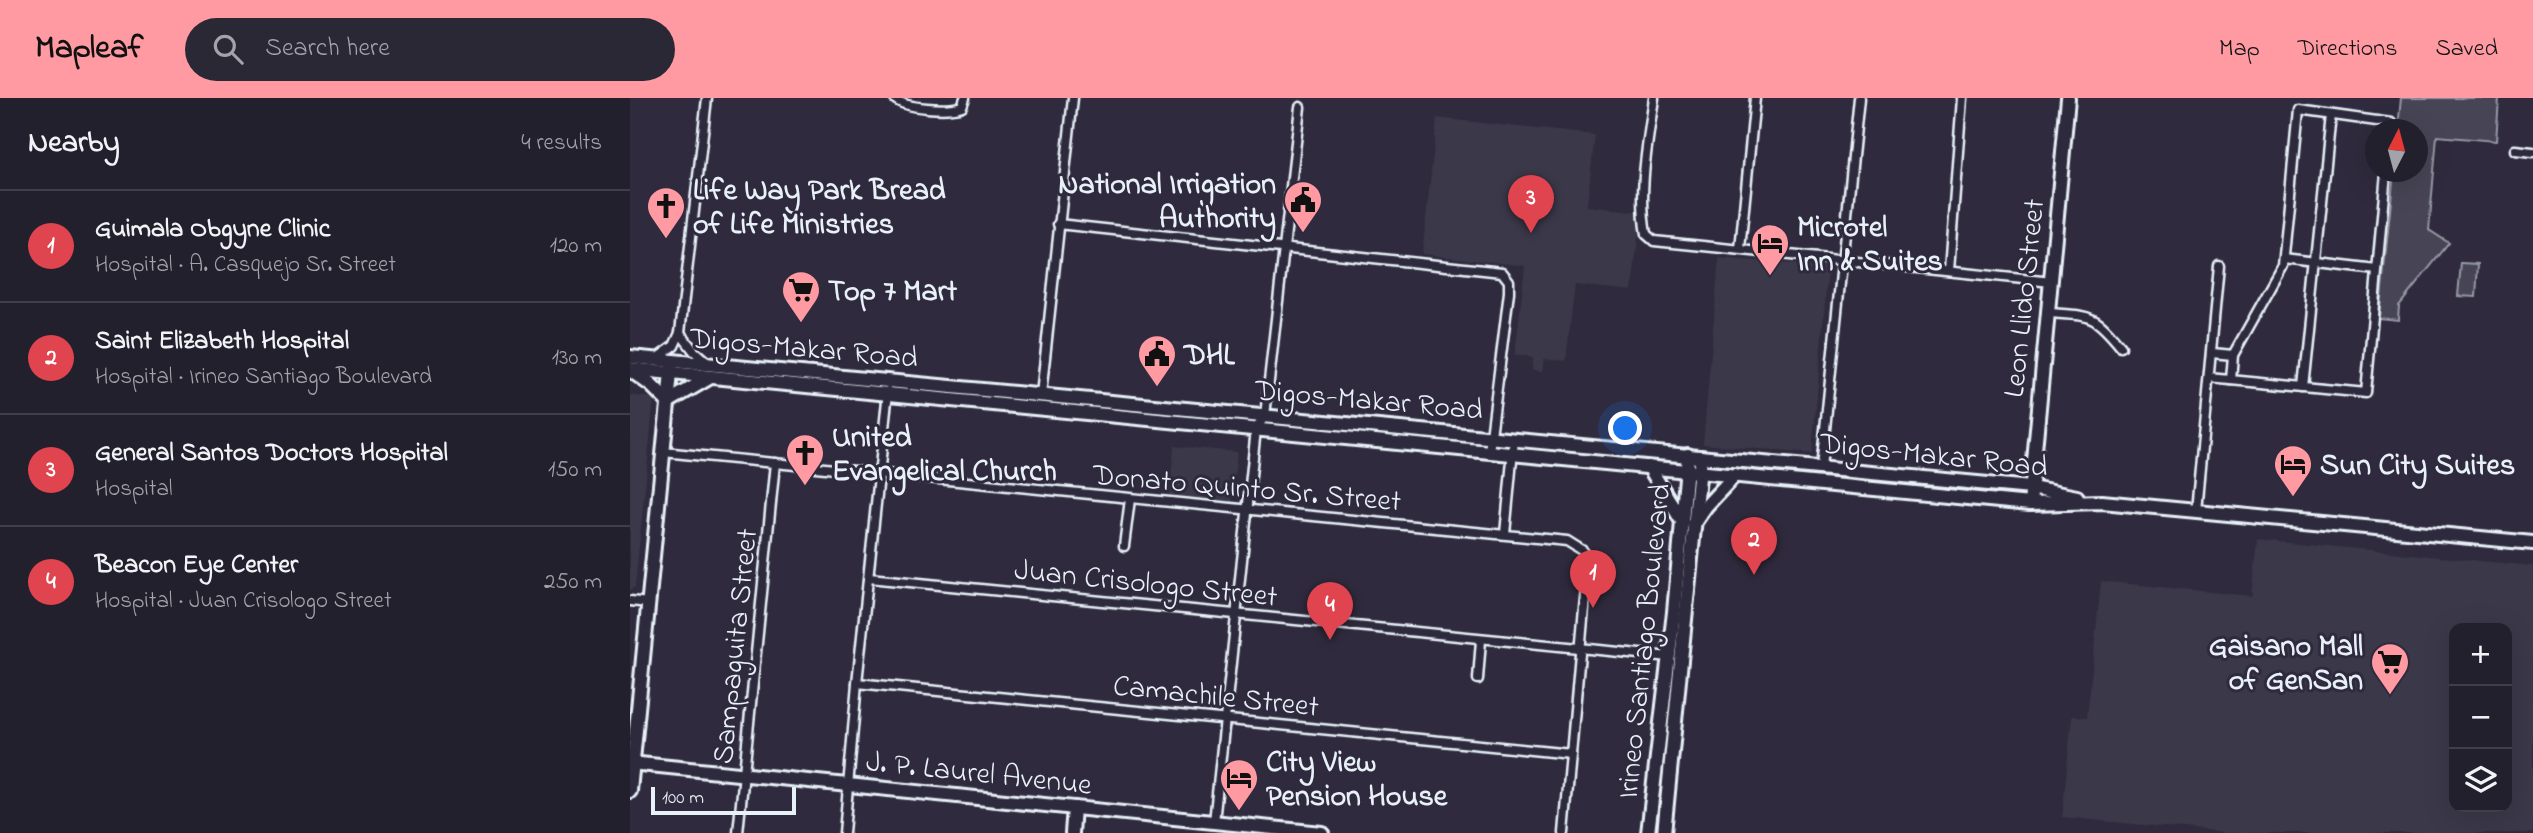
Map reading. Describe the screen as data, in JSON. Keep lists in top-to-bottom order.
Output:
{
  "streets": {
    "main road": [
      "Leon Llido Street",
      "Digos-Makar Road",
      "Irineo Santiago Boulevard",
      "J. P. Laurel Avenue"
    ],
    "street": [
      "Donato Quinto Sr. Street",
      "Juan Crisologo Street",
      "Sampaguita Street",
      "Camachile Street"
    ]
  },
  "crossings": [
    ["Leon Llido Street", "Digos-Makar Road"],
    ["Digos-Makar Road", "Irineo Santiago Boulevard"],
    ["Donato Quinto Sr. Street", "Juan Crisologo Street"],
    ["Donato Quinto Sr. Street", "Sampaguita Street"],
    ["Juan Crisologo Street", "Irineo Santiago Boulevard"],
    ["Sampaguita Street", "J. P. Laurel Avenue"]
  ],
  "places": {
    "public building": ["National Irrigation Authority", "DHL"],
    "church": ["Life Way Park Bread of Life Ministries", "United Evangelical Church"],
    "hotel": ["Microtel Inn & Suites", "Sun City Suites", "City View Pension House"],
    "supermarket": ["Top 7 Mart", "Gaisano Mall of GenSan"]
  },
  "scale_bar": "100 m",
  "north": "top",
  "page": {
    "header": "Mapleaf",
    "search": "Search here",
    "nav": ["Map", "Directions", "Saved"],
    "heading": ["Nearby", "4 results"],
    "pins": [
      "3",
      "2",
      "1",
      "4"
    ],
    "list": [
      {
        "mark": "1",
        "name": "Guimala Obgyne Clinic",
        "note": "Hospital · A. Casquejo Sr. Street",
        "value": "120 m"
      },
      {
        "mark": "2",
        "name": "Saint Elizabeth Hospital",
        "note": "Hospital · Irineo Santiago Boulevard",
        "value": "130 m"
      },
      {
        "mark": "3",
        "name": "General Santos Doctors Hospital",
        "note": "Hospital",
        "value": "150 m"
      },
      {
        "mark": "4",
        "name": "Beacon Eye Center",
        "note": "Hospital · Juan Crisologo Street",
        "value": "250 m"
      }
    ],
    "map_buttons": ["+", "−"],
    "scale": "100 m"
  }
}
